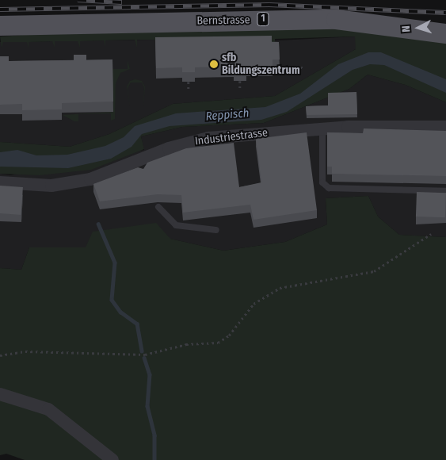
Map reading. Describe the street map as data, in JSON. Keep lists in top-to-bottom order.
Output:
{
  "streets": {
    "main road": ["1", "Bernstrasse"],
    "street": ["Industriestrasse"]
  },
  "water": ["Reppisch"],
  "places": ["sfb Bildungszentrum"],
  "north": "left"
}
